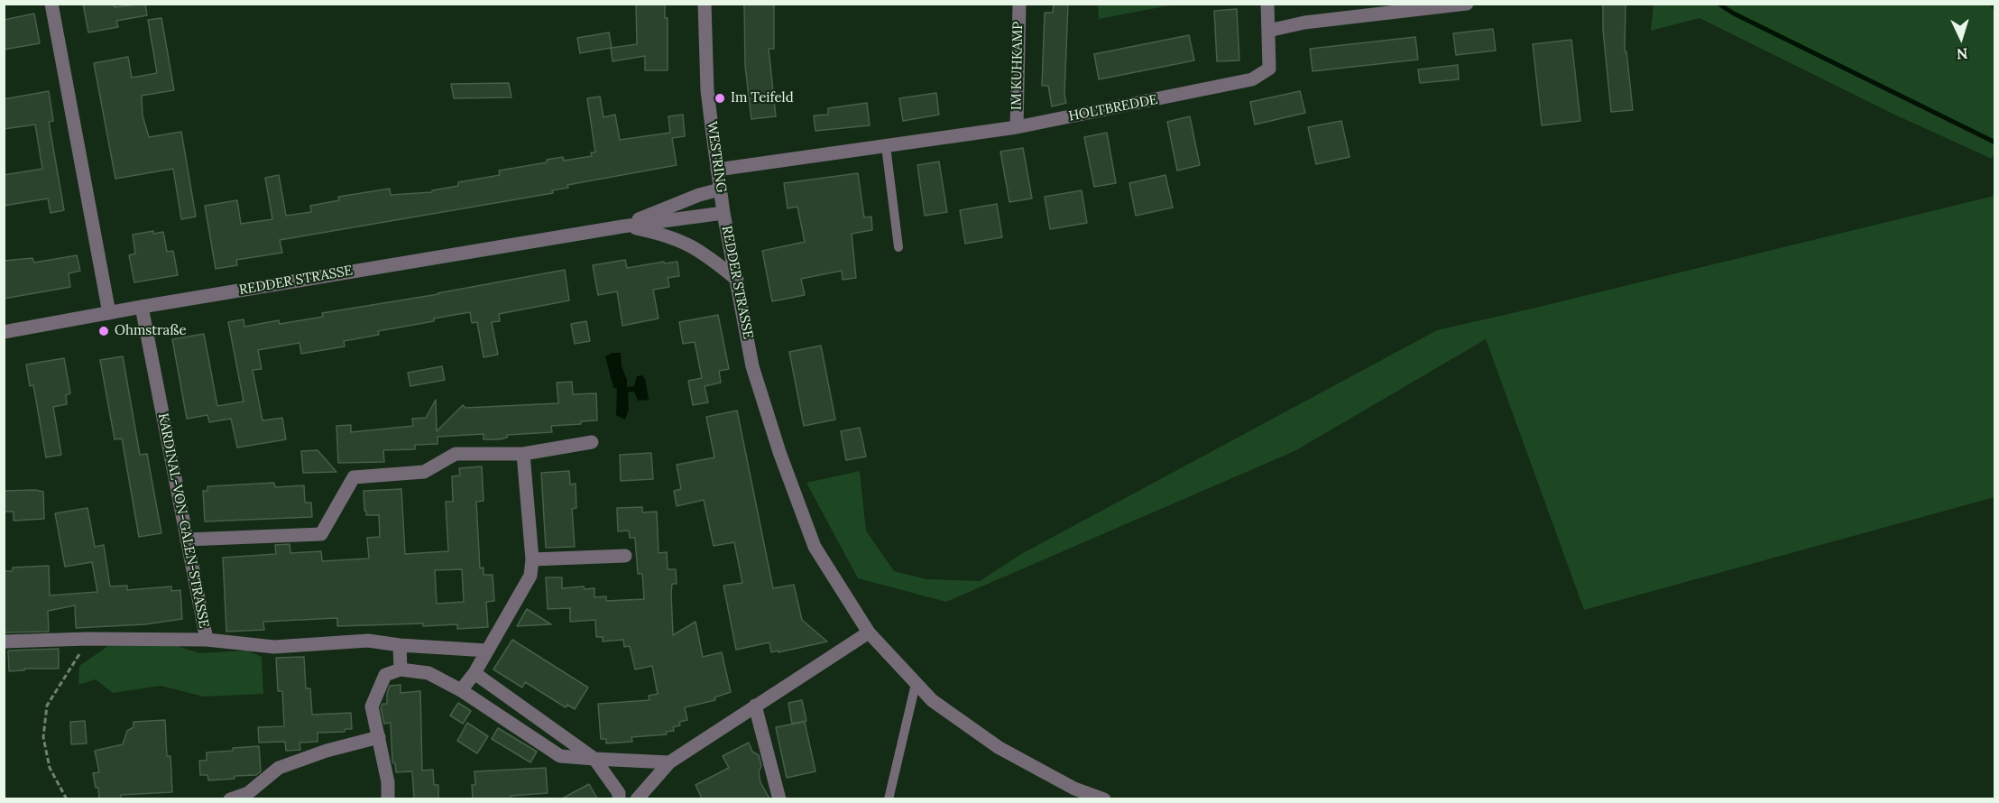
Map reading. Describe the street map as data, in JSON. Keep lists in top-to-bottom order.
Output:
{
  "streets": {
    "street": [
      "IM KUHKAMP",
      "HOLTBREDDE",
      "WESTRING",
      "REDDER STRASSE",
      "KARDINAL-VON-GALEN-STRASSE"
    ]
  },
  "crossings": [
    ["IM KUHKAMP", "HOLTBREDDE"],
    ["HOLTBREDDE", "WESTRING"],
    ["WESTRING", "REDDER STRASSE"],
    ["REDDER STRASSE", "KARDINAL-VON-GALEN-STRASSE"]
  ],
  "places": ["Im Teifeld", "Ohmstraße"],
  "north": "bottom"
}
